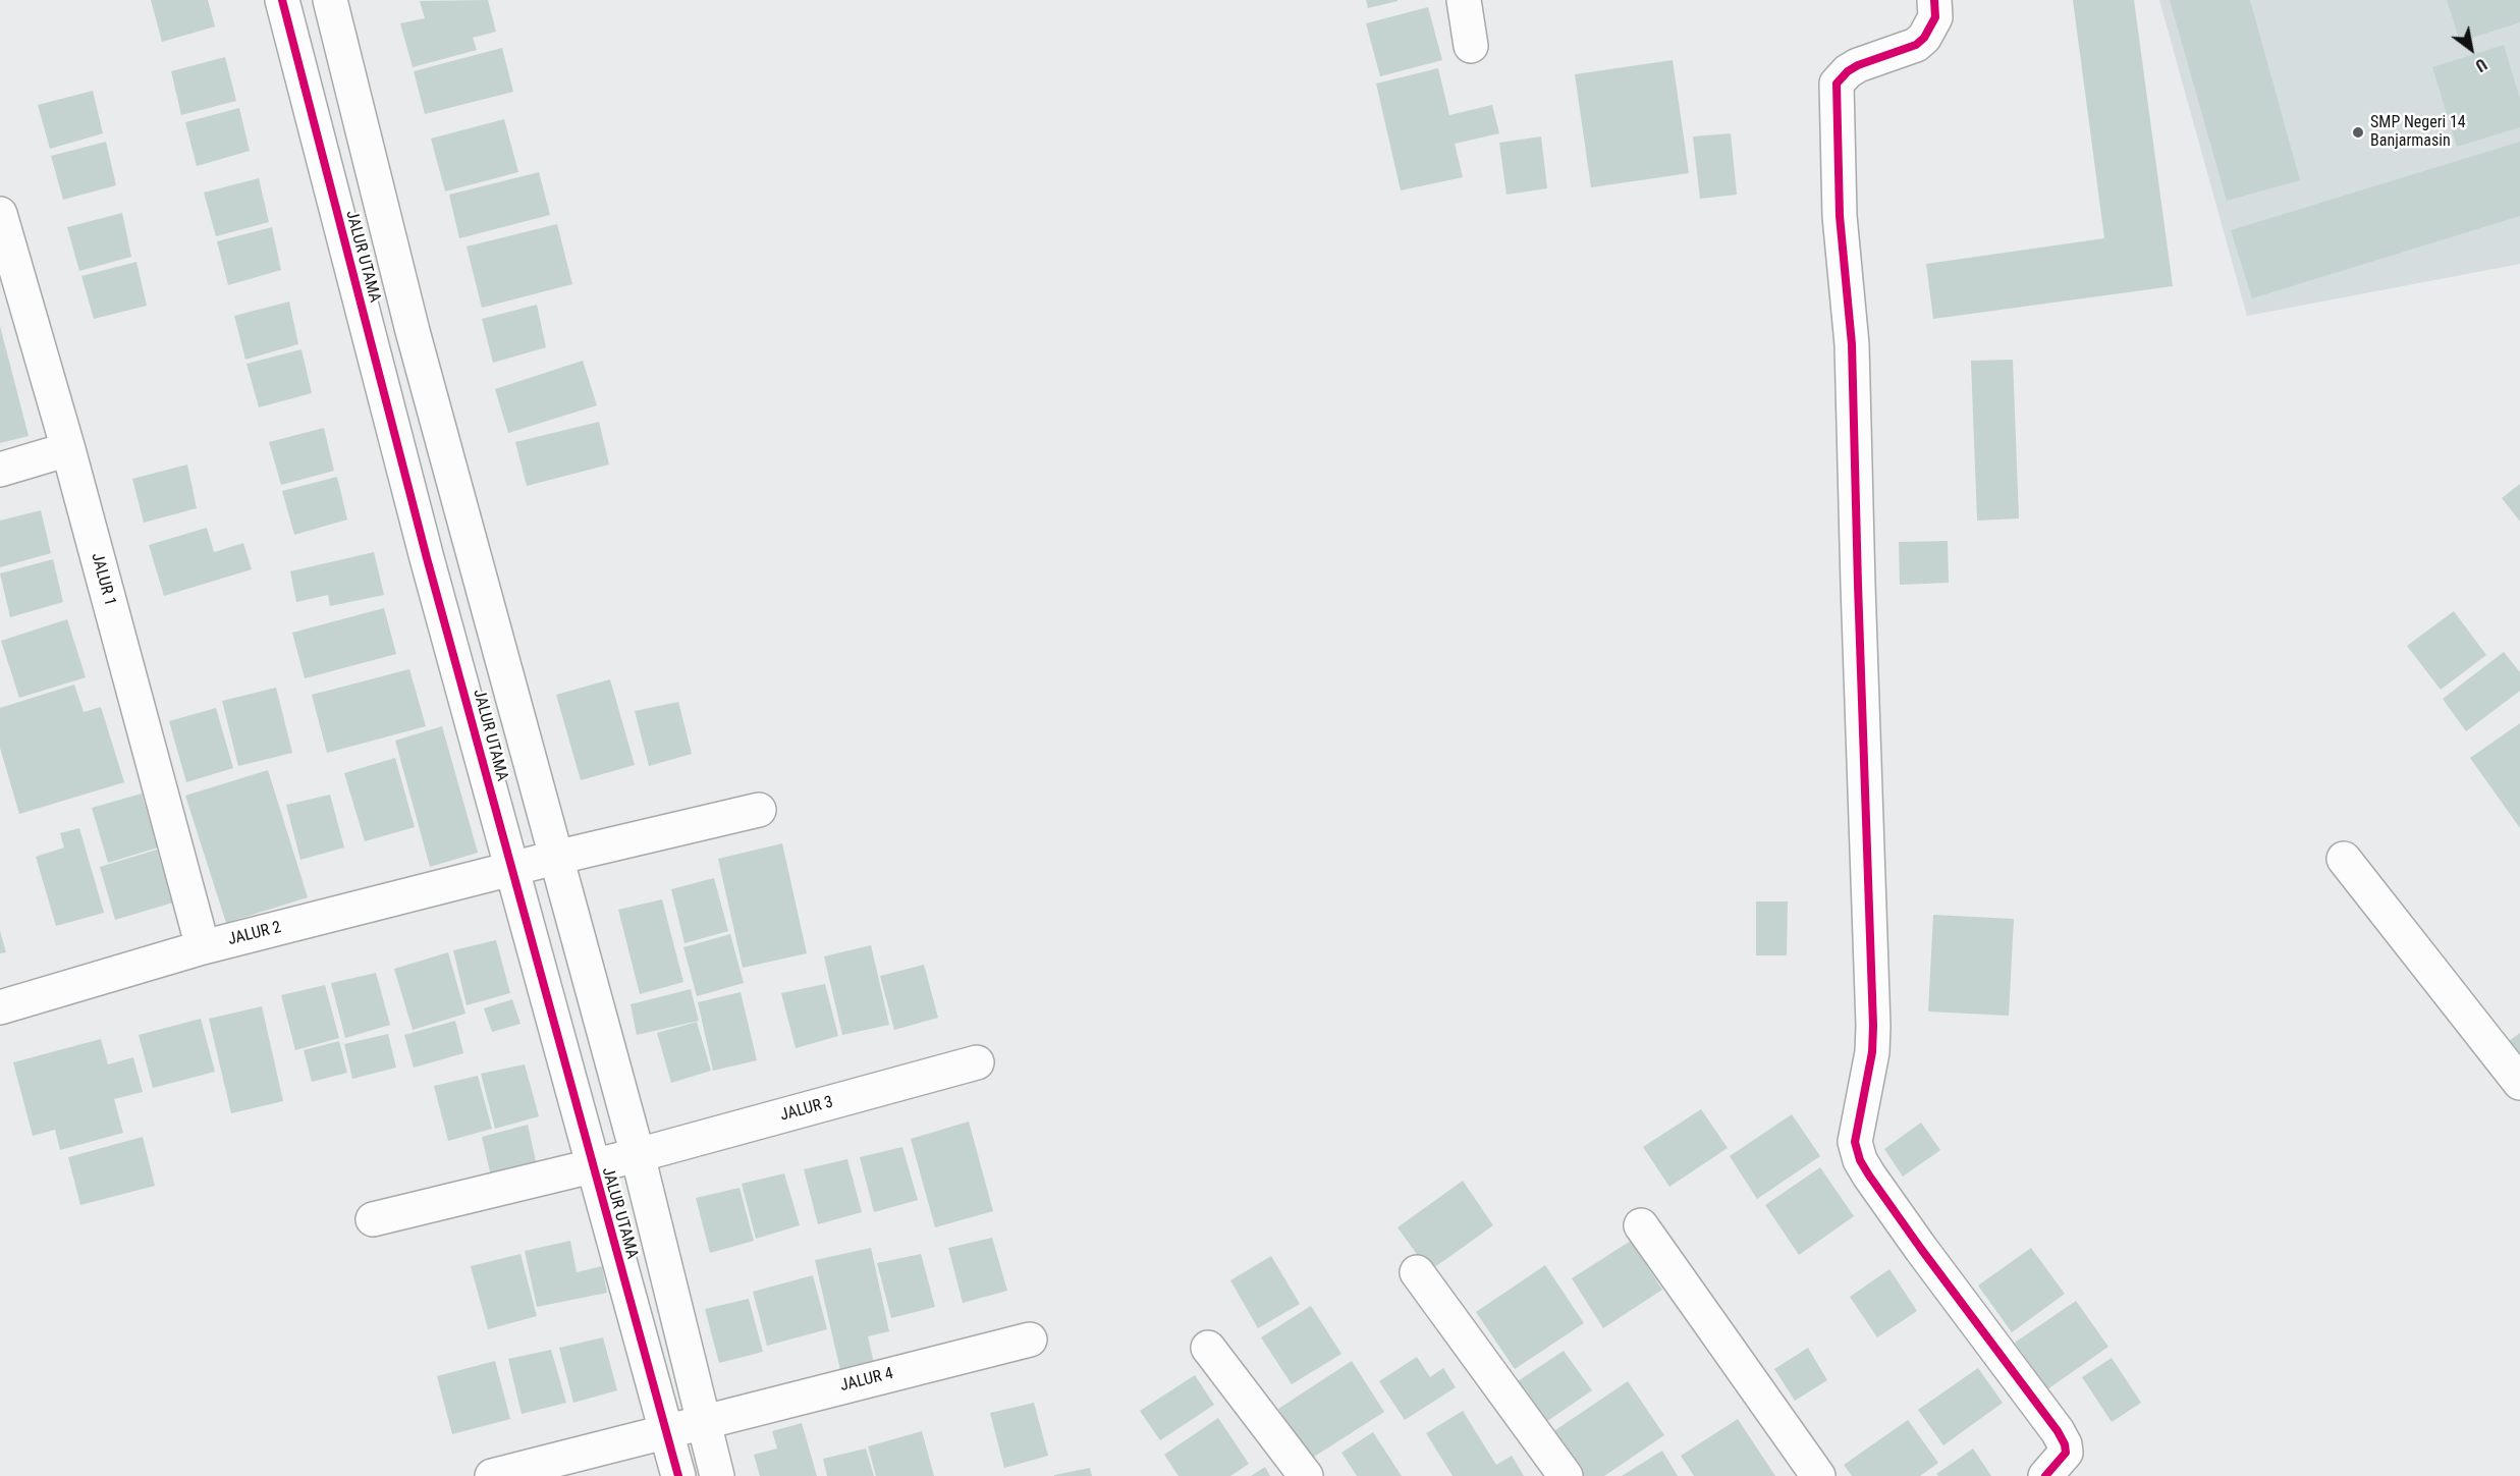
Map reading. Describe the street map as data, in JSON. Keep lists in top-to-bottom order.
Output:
{
  "streets": {
    "street": [
      "JALUR UTAMA",
      "JALUR 1",
      "JALUR 2",
      "JALUR 3",
      "JALUR 4"
    ]
  },
  "crossings": [
    ["JALUR UTAMA", "JALUR 2"],
    ["JALUR UTAMA", "JALUR 3"],
    ["JALUR UTAMA", "JALUR 4"],
    ["JALUR 1", "JALUR 2"]
  ],
  "places": ["SMP Negeri 14 Banjarmasin"],
  "north": "bottom right"
}
